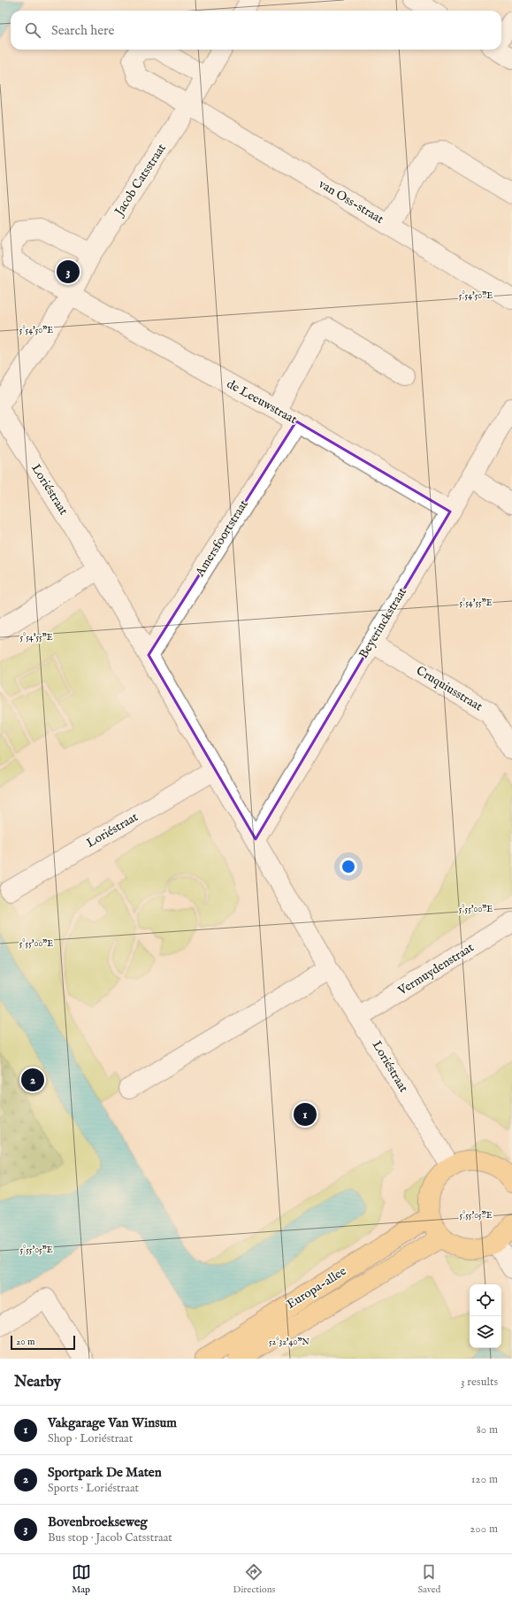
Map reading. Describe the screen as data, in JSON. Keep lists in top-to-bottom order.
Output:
{
  "streets": {
    "main road": ["Europa-allee"],
    "street": [
      "Jacob Catsstraat",
      "van Oss-straat",
      "de Leeuwstraat",
      "Loriéstraat",
      "Amersfoortstraat",
      "Beyerinckstraat",
      "Cruquiusstraat",
      "Vermuydenstraat"
    ]
  },
  "crossings": [
    ["Jacob Catsstraat", "van Oss-straat"],
    ["Jacob Catsstraat", "de Leeuwstraat"],
    ["de Leeuwstraat", "Amersfoortstraat"],
    ["de Leeuwstraat", "Beyerinckstraat"],
    ["Loriéstraat", "Amersfoortstraat"],
    ["Loriéstraat", "Beyerinckstraat"],
    ["Loriéstraat", "Vermuydenstraat"],
    ["Beyerinckstraat", "Cruquiusstraat"]
  ],
  "scale_bar": "20 m",
  "page": {
    "search": "Search here",
    "pins": ["3", "2", "1"],
    "scale": "20 m",
    "heading": ["Nearby", "3 results"],
    "list": [
      {
        "mark": "1",
        "name": "Vakgarage Van Winsum",
        "note": "Shop · Loriéstraat",
        "value": "80 m"
      },
      {
        "mark": "2",
        "name": "Sportpark De Maten",
        "note": "Sports · Loriéstraat",
        "value": "120 m"
      },
      {
        "mark": "3",
        "name": "Bovenbroekseweg",
        "note": "Bus stop · Jacob Catsstraat",
        "value": "200 m"
      }
    ],
    "nav": ["Map", "Directions", "Saved"]
  },
  "coordinates": [
    "5°54'50\"E",
    "5°54'55\"E",
    "5°55'00\"E",
    "5°55'05\"E",
    "52°32'40\"N"
  ]
}
